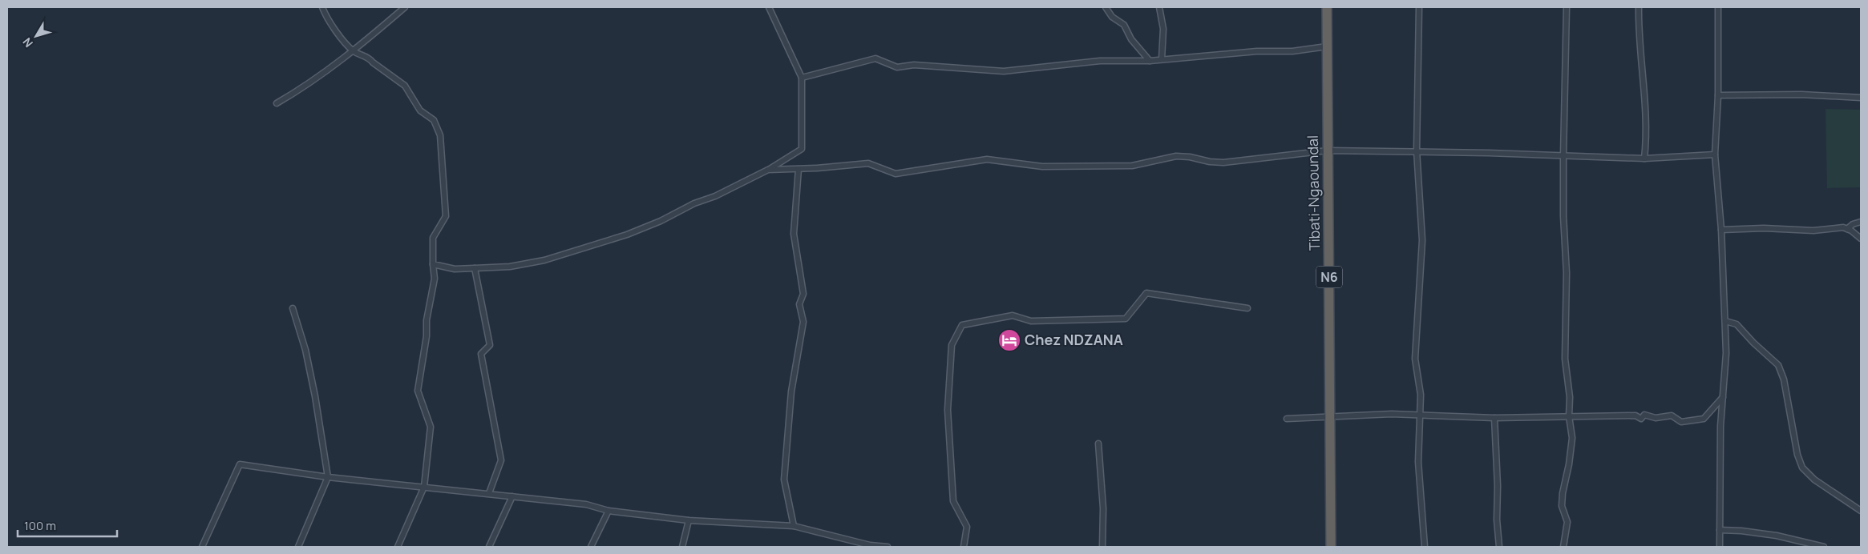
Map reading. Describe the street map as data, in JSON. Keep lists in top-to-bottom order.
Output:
{
  "streets": {
    "highway": ["Tibati-Ngaoundal", "N6"]
  },
  "places": {
    "hotel": ["Chez NDZANA"]
  },
  "scale_bar": "100 m",
  "north": "bottom left"
}
